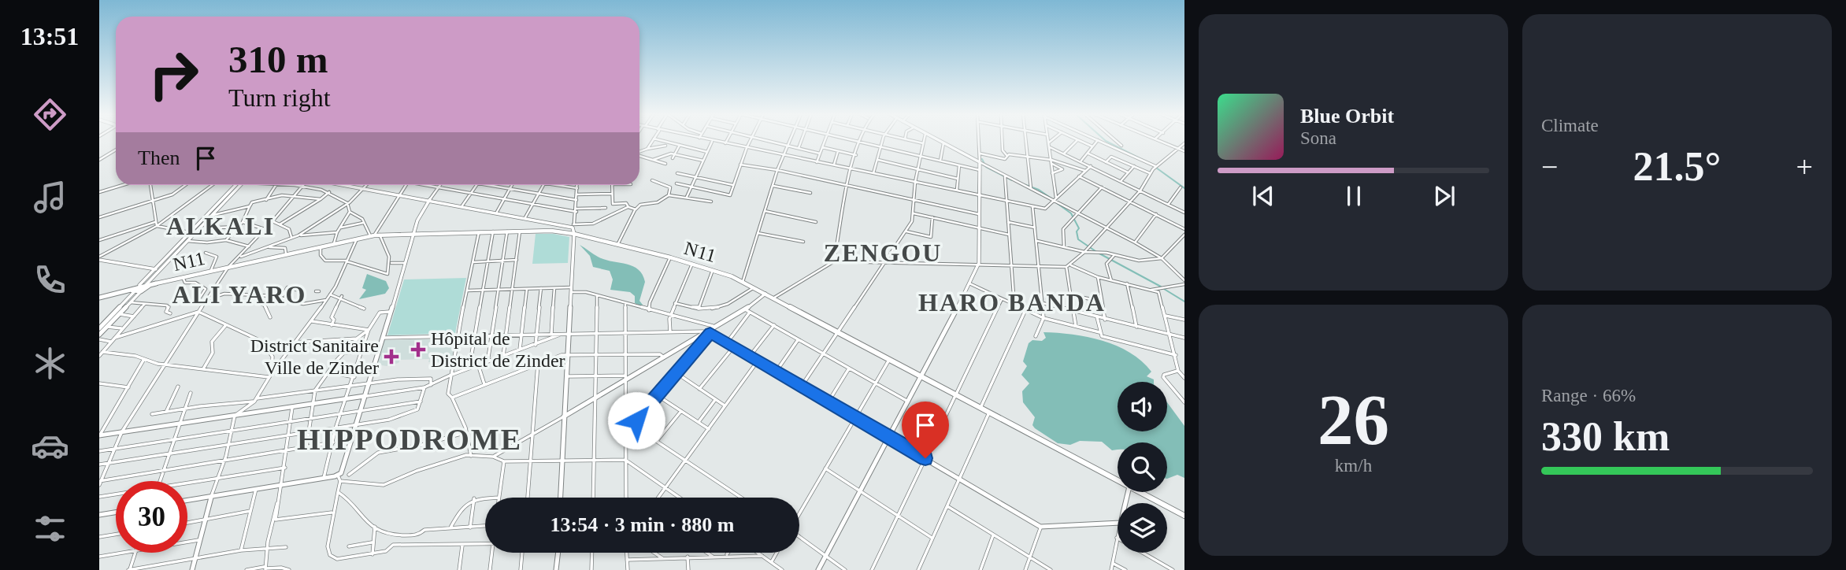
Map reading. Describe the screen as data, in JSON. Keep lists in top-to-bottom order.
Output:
{
  "streets": {
    "main road": ["N11"]
  },
  "districts": [
    "ALKALI",
    "ZENGOU",
    "ALI YARO",
    "HARO BANDA",
    "HIPPODROME"
  ],
  "places": {
    "health": ["Hôpital de District de Zinder", "District Sanitaire Ville de Zinder"]
  },
  "page": {
    "tabs": "13:51",
    "tile": [
      "Climate",
      ["26", "km/h"],
      ["Range · 66%", "330 km"]
    ],
    "turn": ["310 m", "Turn right"],
    "song": ["Blue Orbit", "Sona"],
    "then": "Then",
    "heat": ["−", "21.5°", "+"],
    "limit": "30",
    "trip": "13:54 · 3 min · 880 m"
  }
}
